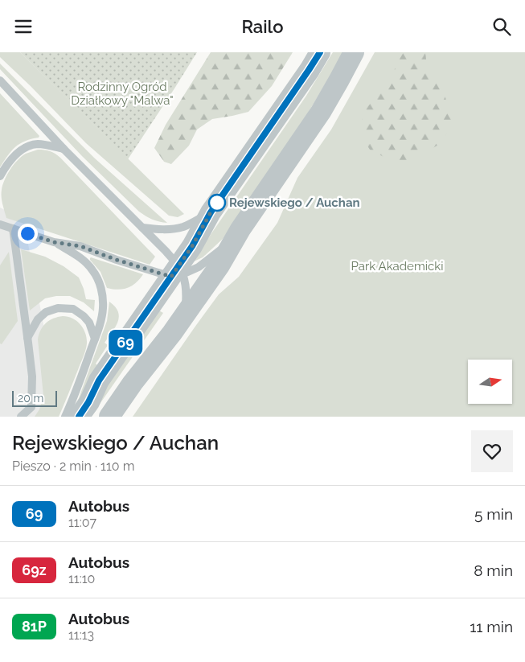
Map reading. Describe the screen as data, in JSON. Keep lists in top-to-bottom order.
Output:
{
  "parks": ["Rodzinny Ogród Działkowy \"Malwa\"", "Park Akademicki"],
  "places": ["Rejewskiego / Auchan"],
  "lines": ["bus line 69"],
  "scale_bar": "20 m",
  "north": "right",
  "page": {
    "header": "Railo",
    "on_map": "69",
    "scale": "20 m",
    "heading": ["Rejewskiego / Auchan", "Pieszo · 2 min · 110 m"],
    "list": [
      {
        "mark": "69",
        "name": "Autobus",
        "note": "11:07",
        "value": "5 min"
      },
      {
        "mark": "69z",
        "name": "Autobus",
        "note": "11:10",
        "value": "8 min"
      },
      {
        "mark": "81P",
        "name": "Autobus",
        "note": "11:13",
        "value": "11 min"
      }
    ]
  }
}
